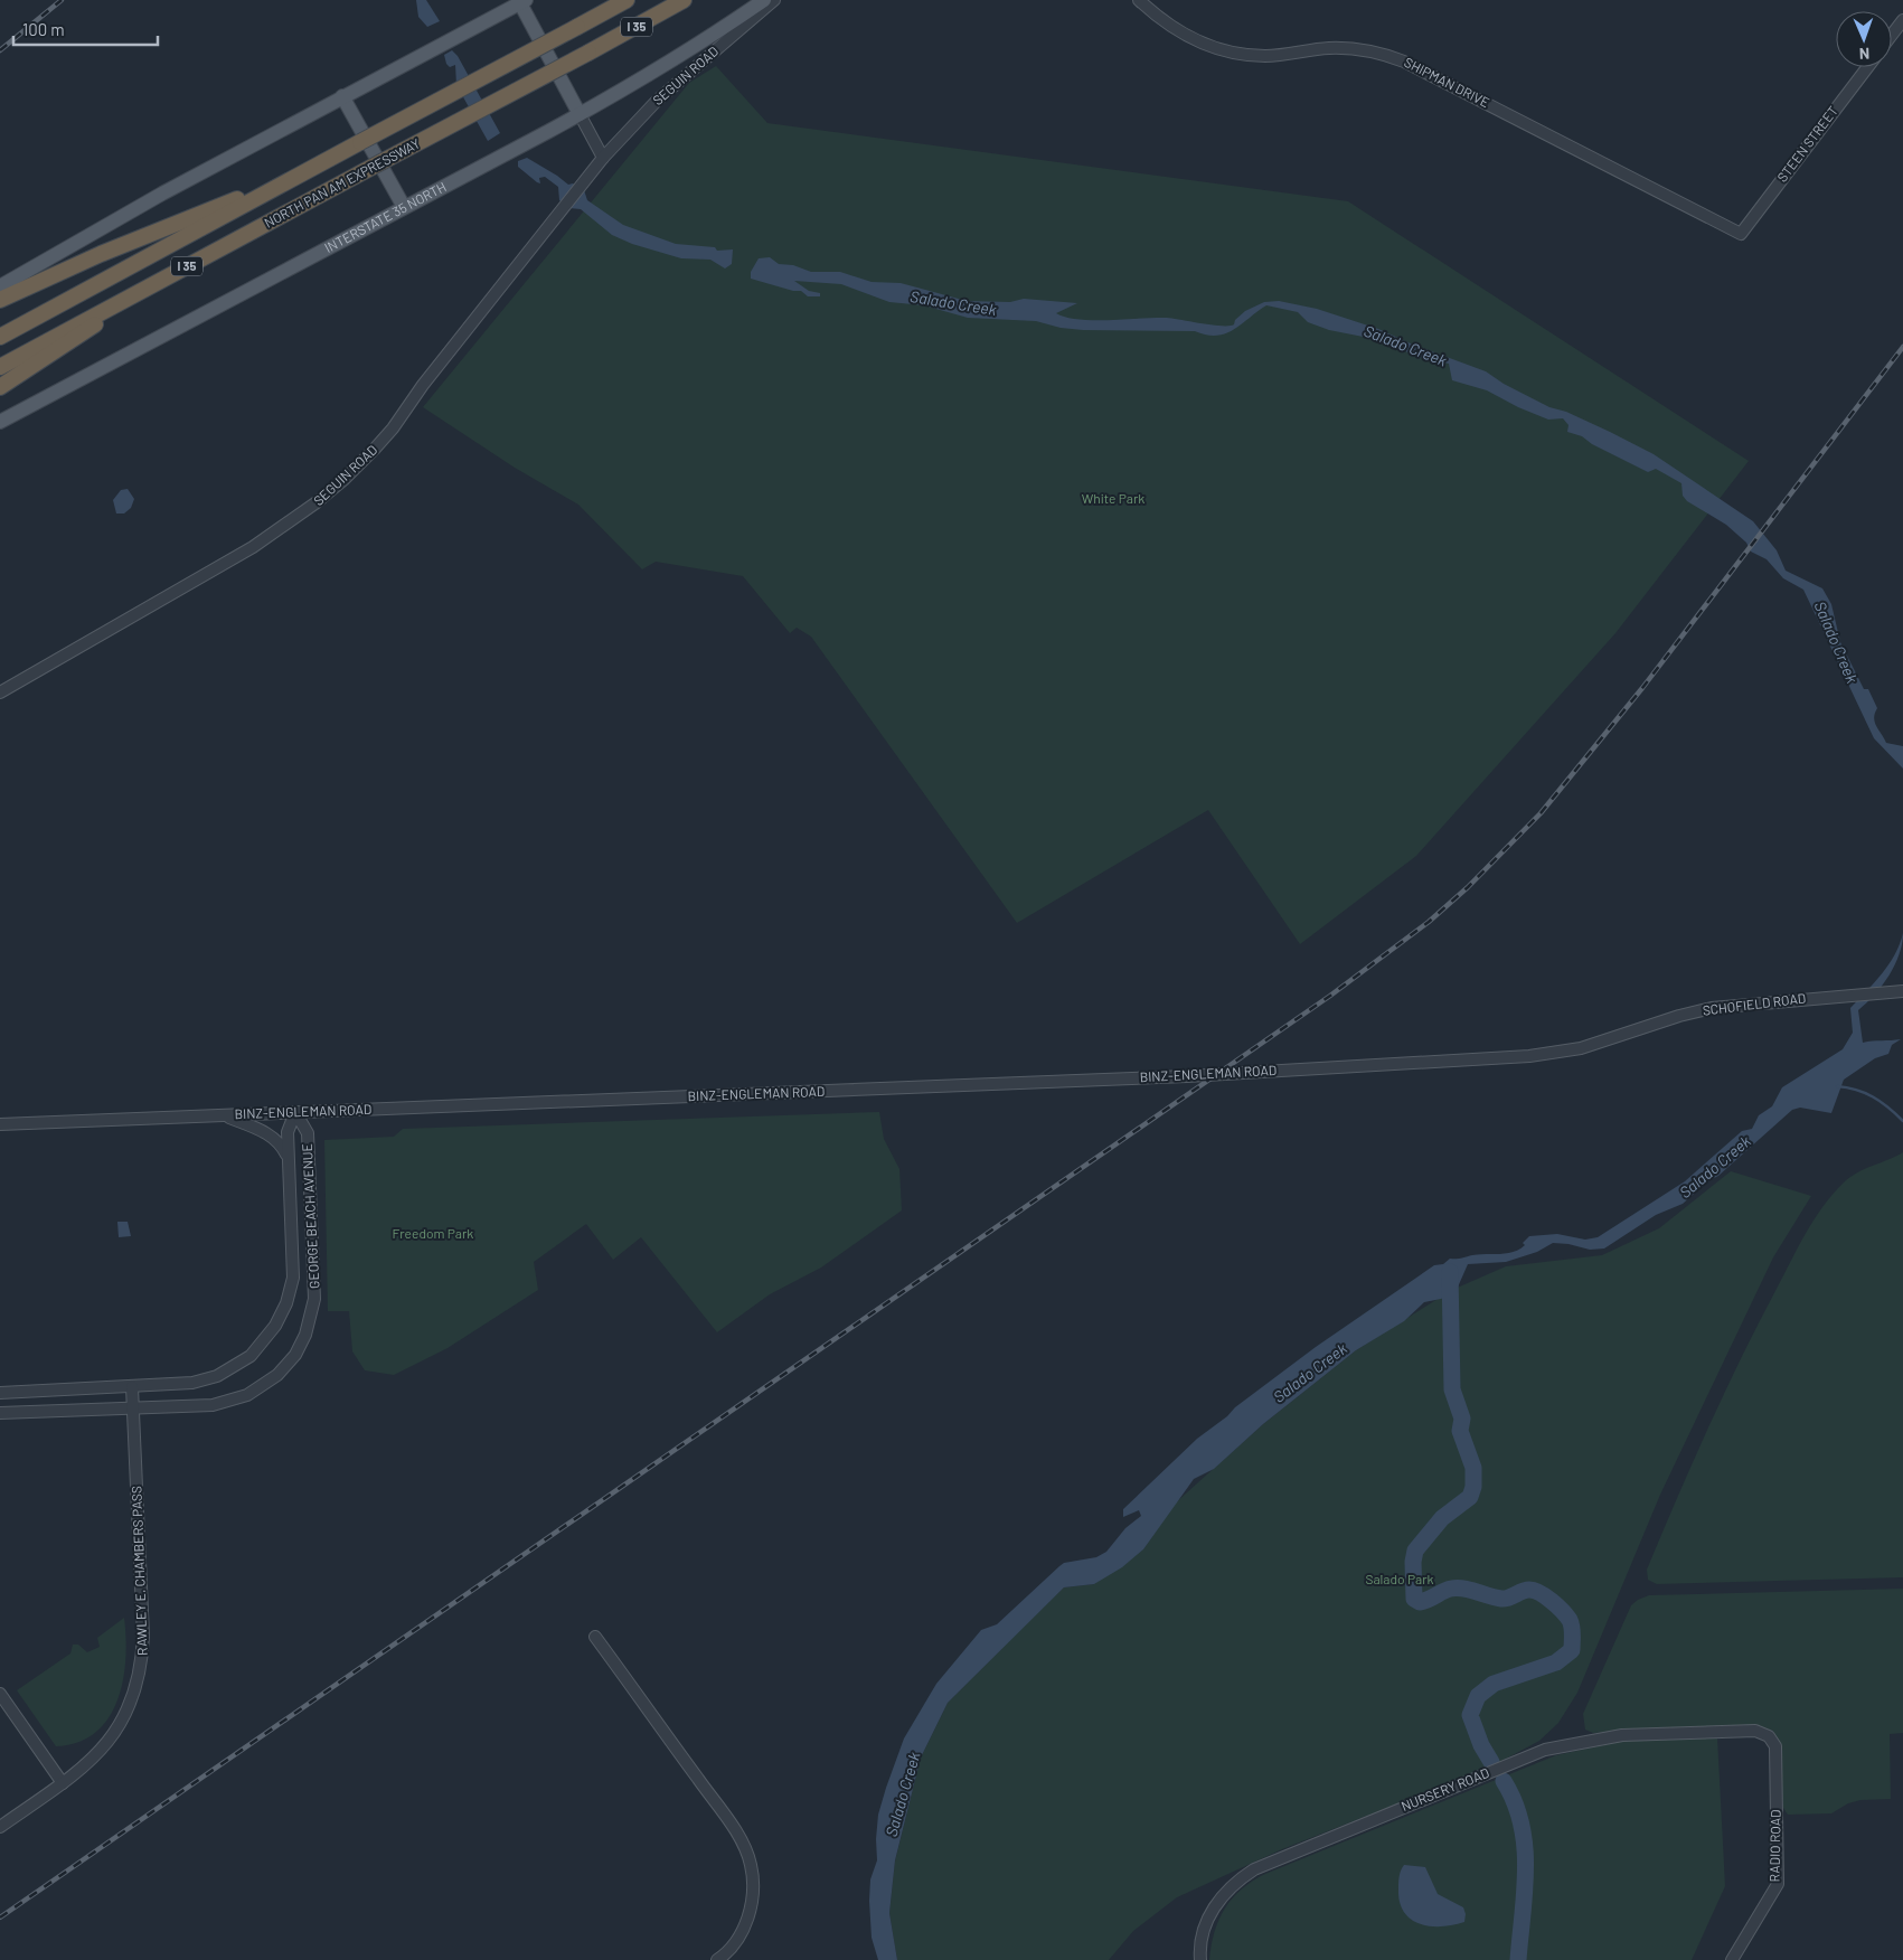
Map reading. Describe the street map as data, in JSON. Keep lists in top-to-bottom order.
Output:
{
  "streets": {
    "highway": ["I 35", "NORTH PAN AM EXPRESSWAY"],
    "main road": ["INTERSTATE 35 NORTH"],
    "street": [
      "SEGUIN ROAD",
      "SHIPMAN DRIVE",
      "STEEN STREET",
      "SCHOFIELD ROAD",
      "BINZ-ENGLEMAN ROAD",
      "GEORGE BEACH AVENUE",
      "RAWLEY E. CHAMBERS PASS",
      "NURSERY ROAD",
      "RADIO ROAD"
    ]
  },
  "crossings": [
    ["SHIPMAN DRIVE", "STEEN STREET"],
    ["SCHOFIELD ROAD", "BINZ-ENGLEMAN ROAD"],
    ["BINZ-ENGLEMAN ROAD", "GEORGE BEACH AVENUE"],
    ["GEORGE BEACH AVENUE", "RAWLEY E. CHAMBERS PASS"],
    ["NURSERY ROAD", "RADIO ROAD"]
  ],
  "water": ["Salado Creek"],
  "parks": ["White Park", "Freedom Park", "Salado Park"],
  "scale_bar": "100 m",
  "north": "bottom"
}
